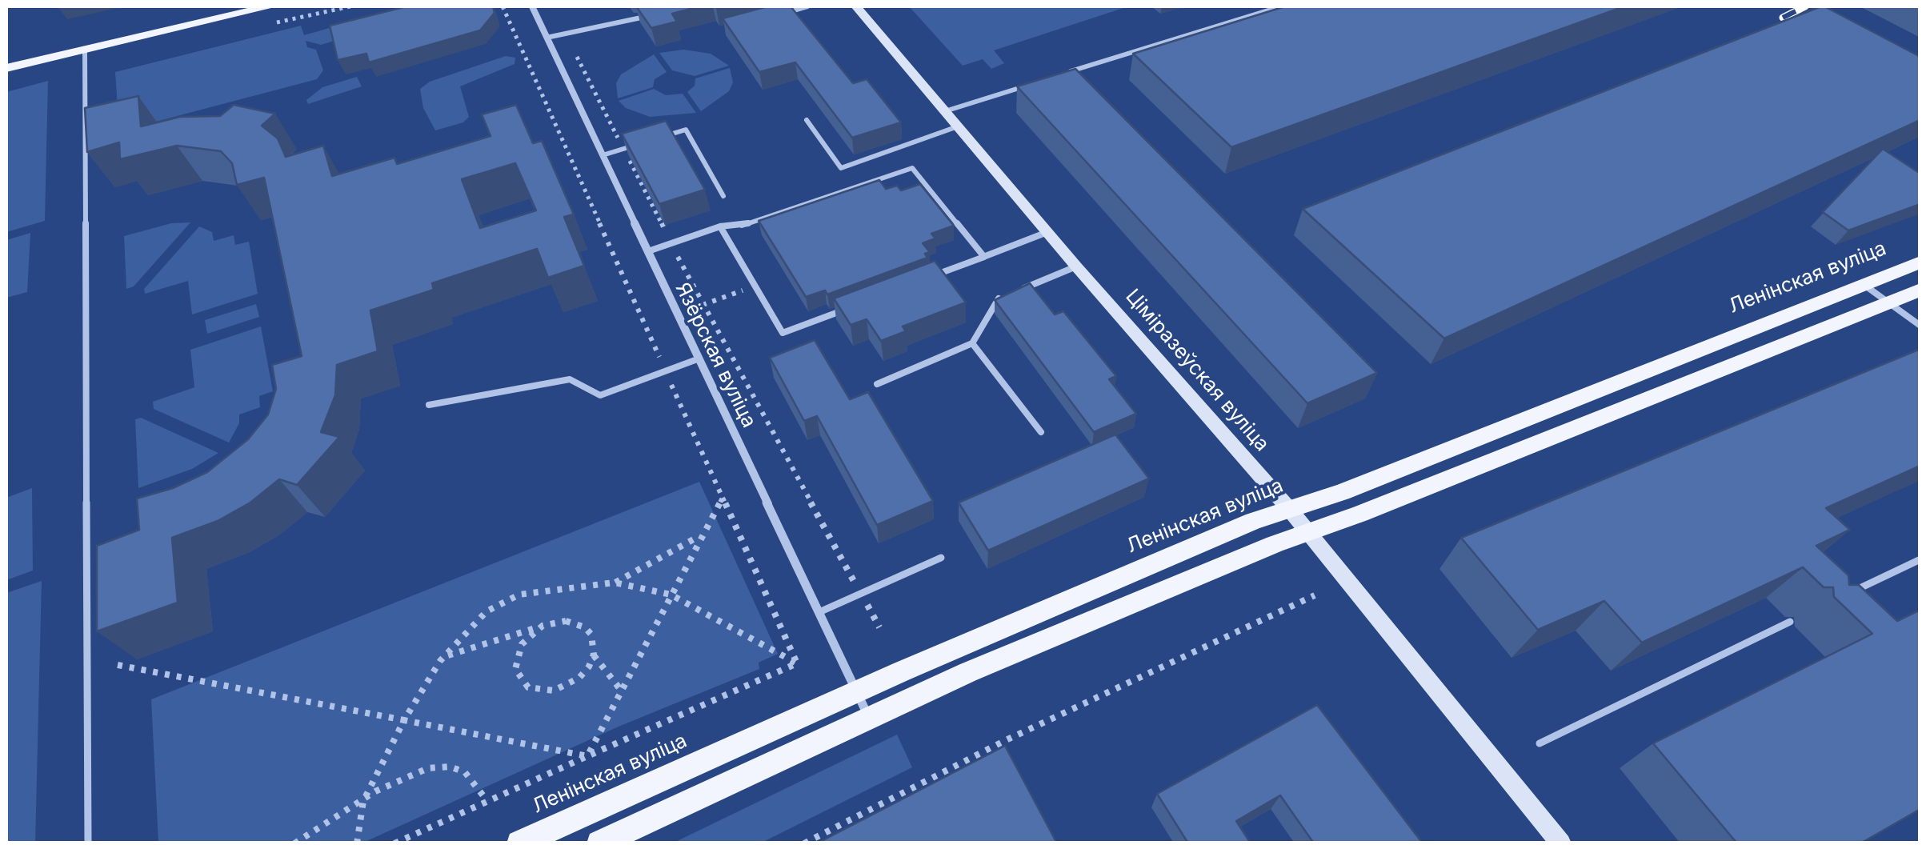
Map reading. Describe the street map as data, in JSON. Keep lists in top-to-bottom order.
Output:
{
  "streets": {
    "main road": ["Ленінская вуліца", "Ціміразеўская вуліца"],
    "street": ["Язёрская вуліца"]
  },
  "crossings": [
    ["Ленінская вуліца", "Язёрская вуліца"],
    ["Ленінская вуліца", "Ціміразеўская вуліца"]
  ]
}
